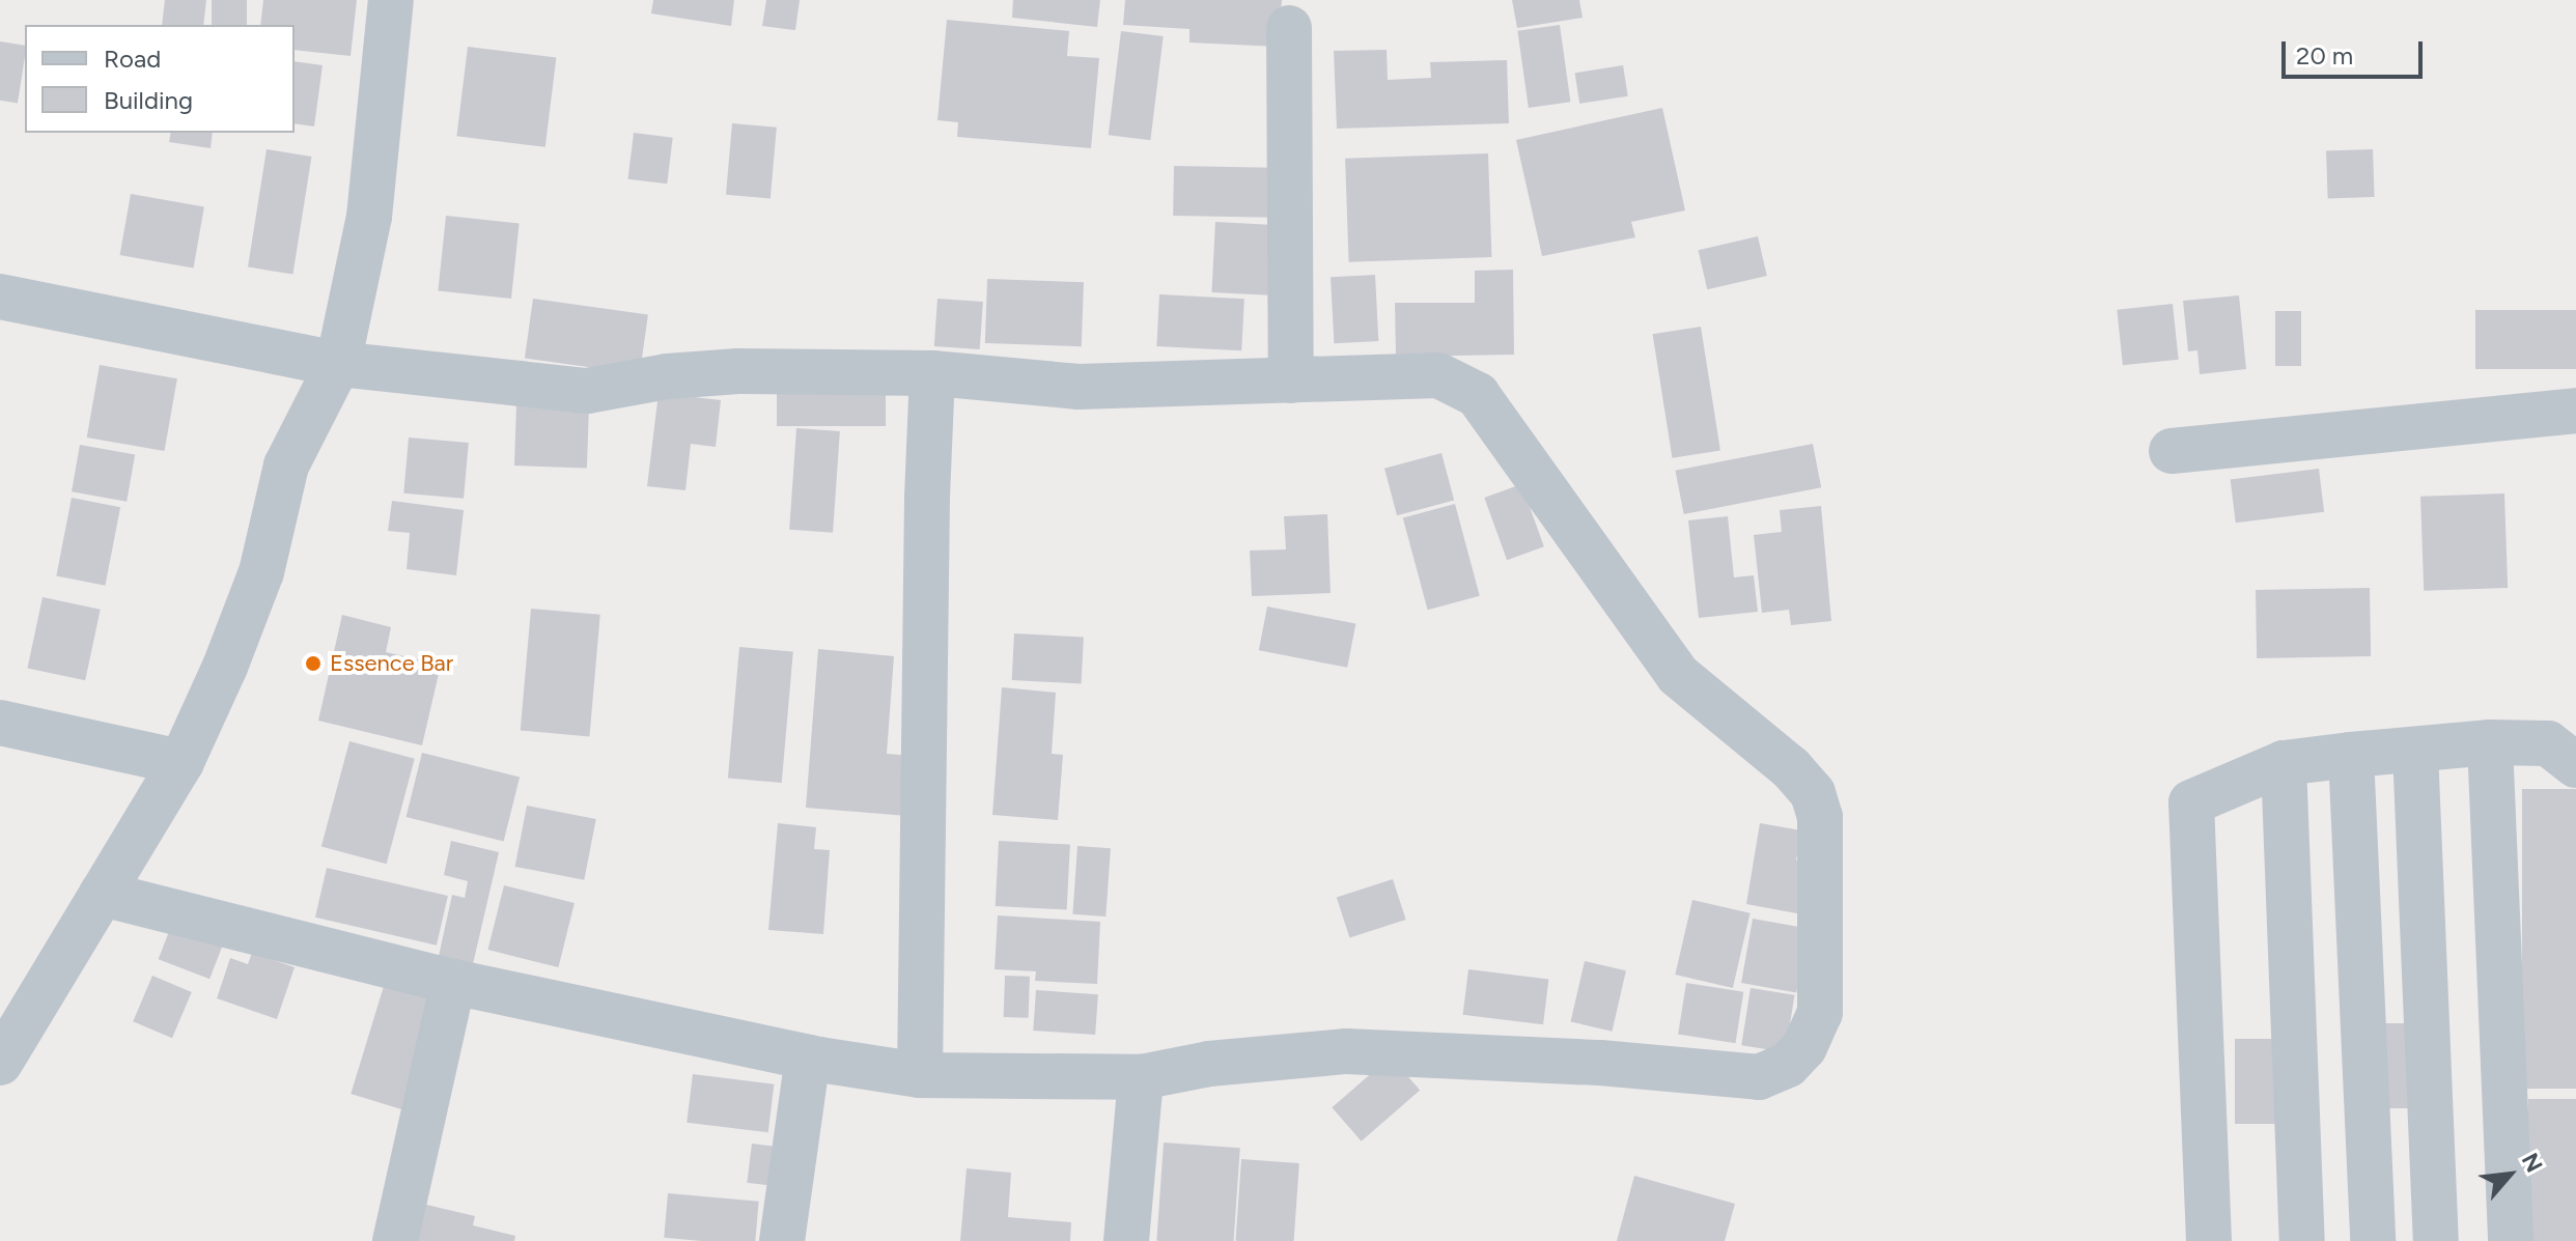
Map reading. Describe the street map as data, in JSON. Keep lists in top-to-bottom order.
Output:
{
  "places": ["Essence Bar"],
  "legend": ["Road", "Building"],
  "scale_bar": "20 m",
  "north": "top right"
}
